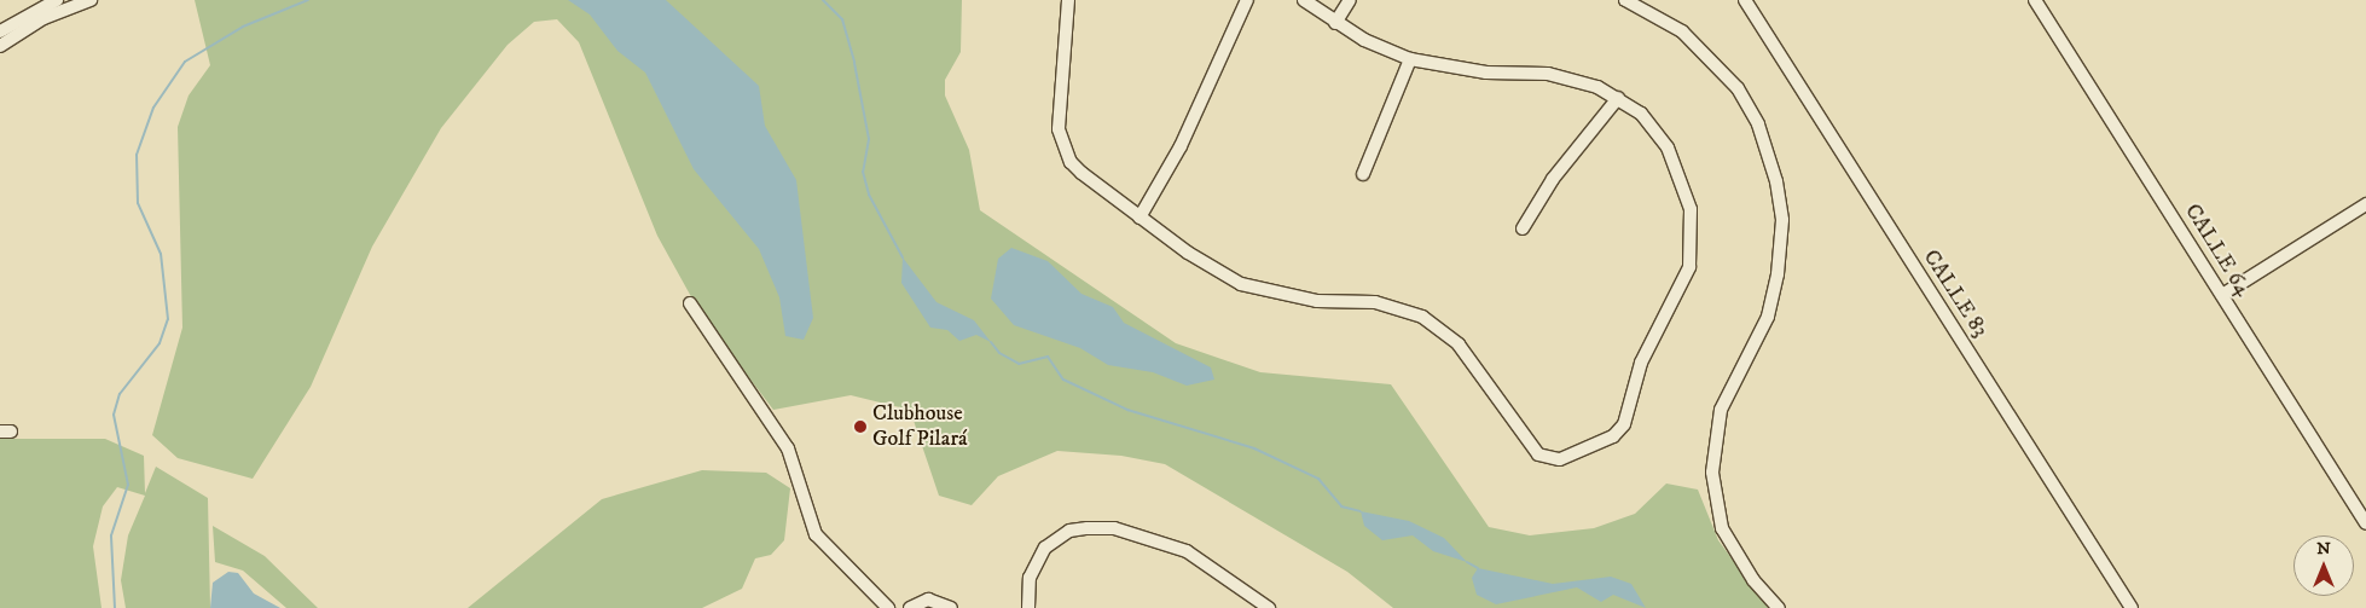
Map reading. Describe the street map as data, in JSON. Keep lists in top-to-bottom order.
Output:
{
  "streets": {
    "street": ["CALLE 64", "CALLE 83"]
  },
  "places": ["Clubhouse Golf Pilará"],
  "north": "top"
}
